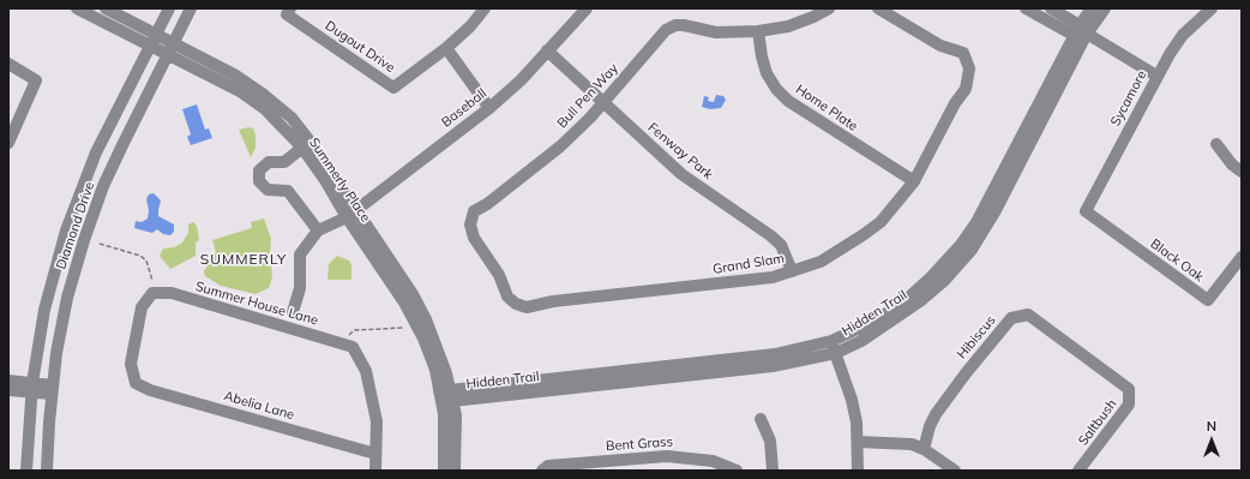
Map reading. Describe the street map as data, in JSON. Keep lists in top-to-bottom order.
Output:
{
  "streets": {
    "street": [
      "Dugout Drive",
      "Bull Pen Way",
      "Sycamore",
      "Baseball",
      "Home Plate",
      "Fenway Park",
      "Summerly Place",
      "Diamond Drive",
      "Black Oak",
      "Grand Slam",
      "Summer House Lane",
      "Hidden Trail",
      "Hibiscus",
      "Abelia Lane",
      "Saltbush",
      "Bent Grass"
    ]
  },
  "crossings": [
    ["Bull Pen Way", "Home Plate"],
    ["Bull Pen Way", "Fenway Park"],
    ["Bull Pen Way", "Grand Slam"],
    ["Sycamore", "Black Oak"],
    ["Baseball", "Fenway Park"],
    ["Baseball", "Summerly Place"],
    ["Home Plate", "Grand Slam"],
    ["Fenway Park", "Grand Slam"],
    ["Summerly Place", "Diamond Drive"],
    ["Summerly Place", "Hidden Trail"],
    ["Summer House Lane", "Abelia Lane"],
    ["Hibiscus", "Saltbush"]
  ],
  "districts": ["SUMMERLY"],
  "north": "top"
}
